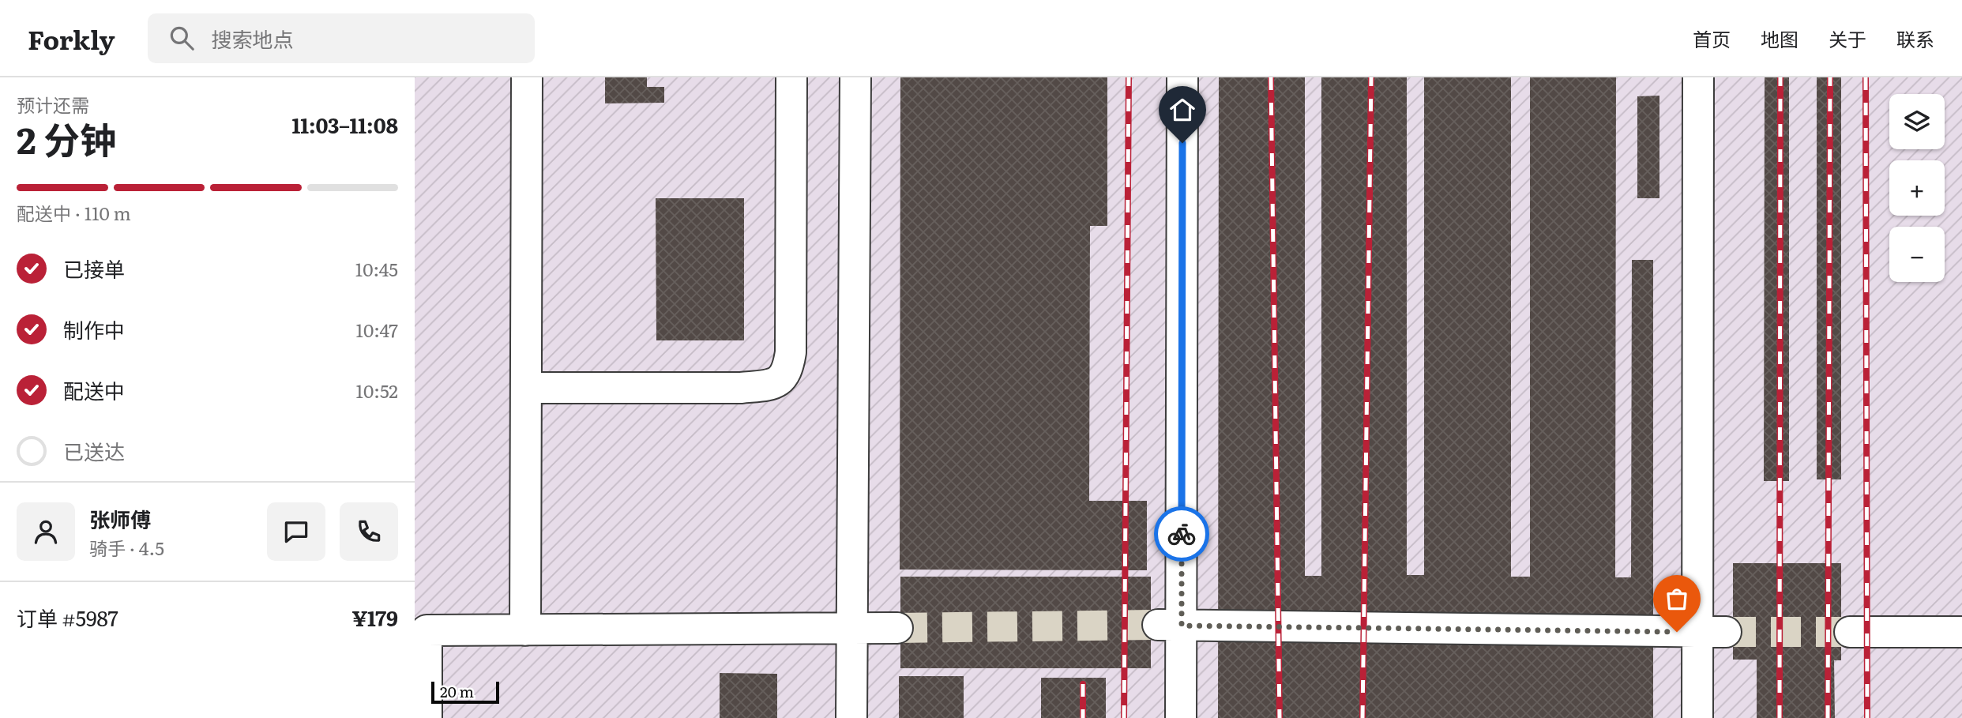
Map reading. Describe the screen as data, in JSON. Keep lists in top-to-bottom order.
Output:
{
  "scale_bar": "20 m",
  "page": {
    "header": "Forkly",
    "search": "搜索地点",
    "nav": [
      "首页",
      "地图",
      "关于",
      "联系"
    ],
    "heading": ["2 分钟", "预计还需", "11:03–11:08"],
    "panel": [
      "张师傅",
      "骑手 · 4.5",
      "订单 #5987",
      "¥179"
    ],
    "map_buttons": ["+", "−"],
    "bar": "配送中 · 110 m",
    "list": [
      ["已接单", "10:45"],
      ["制作中", "10:47"],
      ["配送中", "10:52"],
      "已送达"
    ],
    "scale": "20 m"
  }
}
